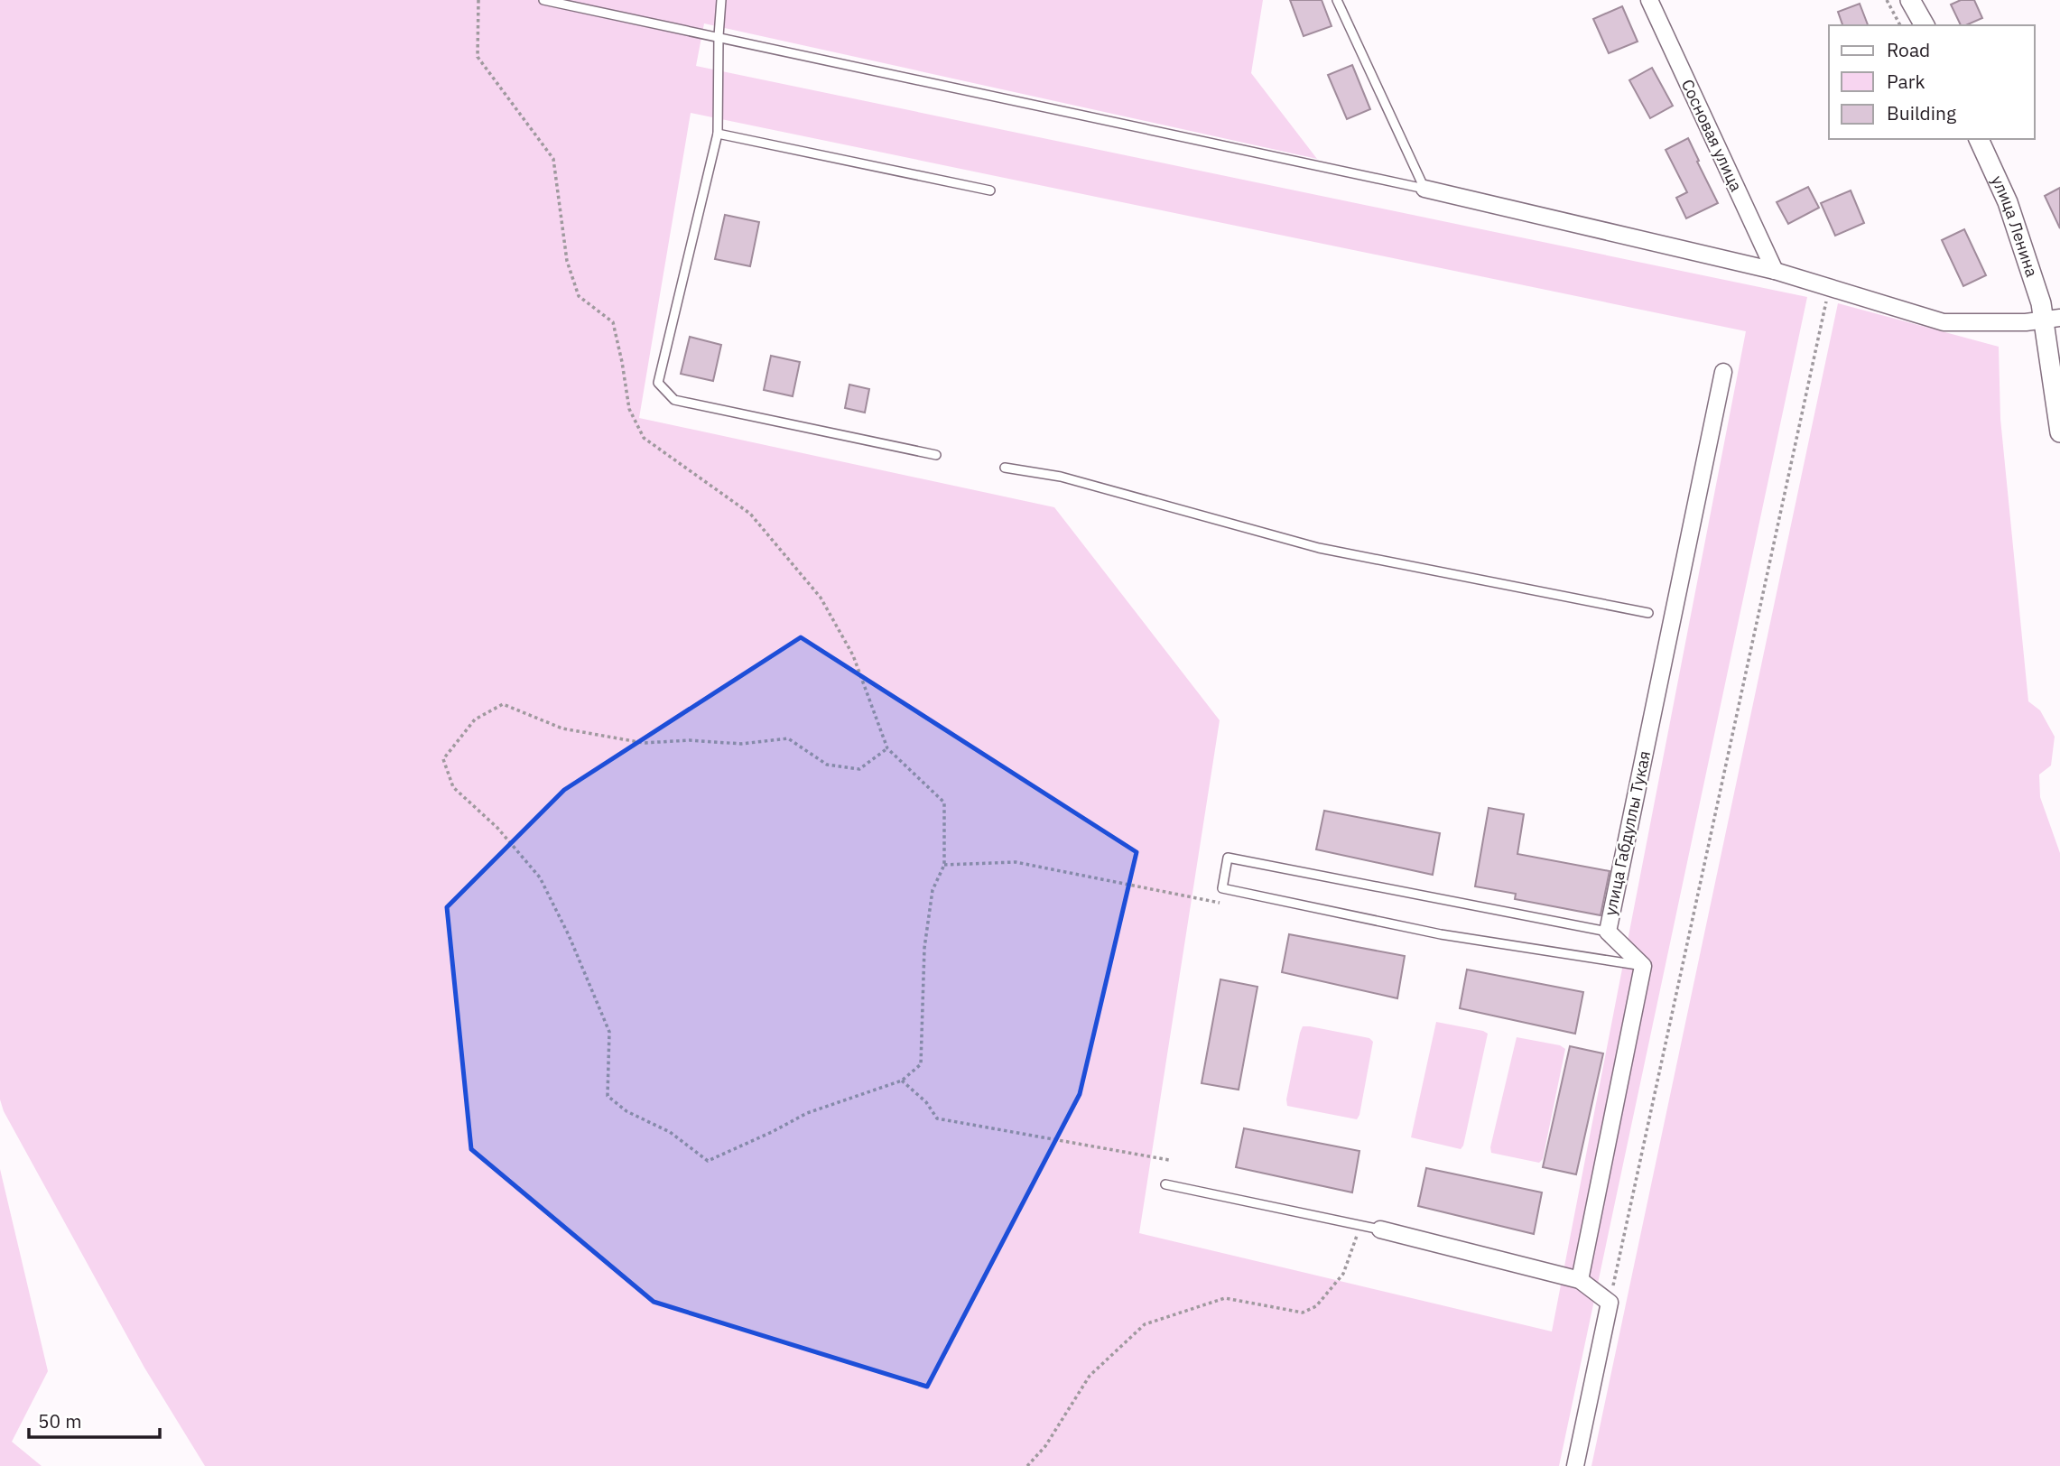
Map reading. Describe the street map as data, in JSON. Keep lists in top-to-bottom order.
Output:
{
  "streets": {
    "street": ["Сосновая улица", "улица Ленина", "улица Габдуллы Тукая"]
  },
  "legend": ["Road", "Park", "Building"],
  "scale_bar": "50 m"
}
